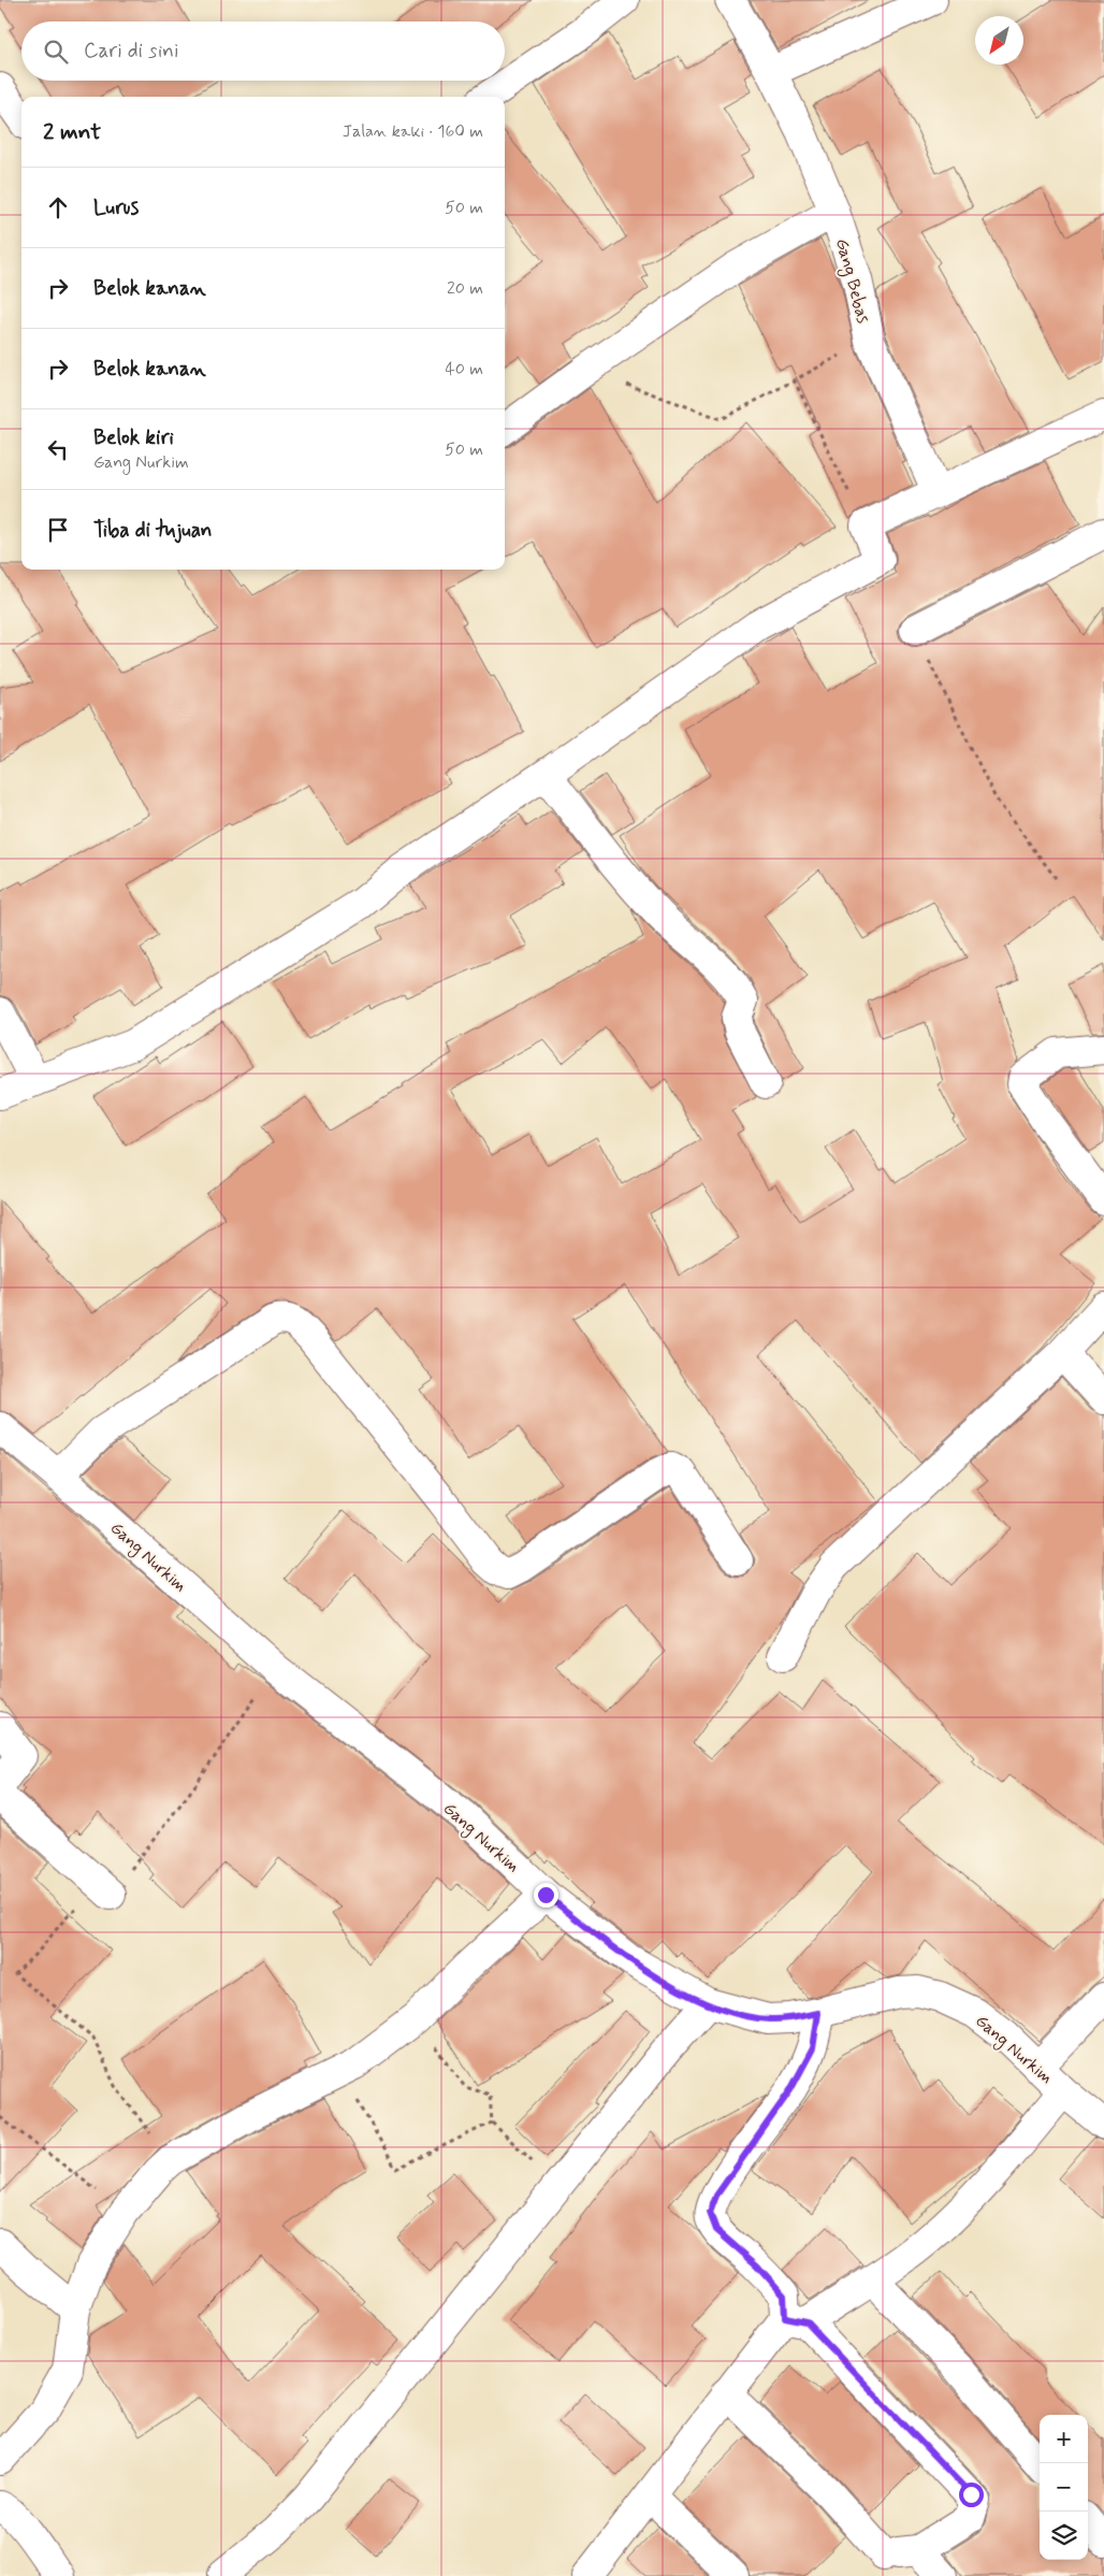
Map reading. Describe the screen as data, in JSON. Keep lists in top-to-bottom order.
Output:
{
  "streets": {
    "street": ["Gang Bebas", "Gang Nurkim"]
  },
  "north": "bottom left",
  "page": {
    "search": "Cari di sini",
    "heading": ["2 mnt", "Jalan kaki · 160 m"],
    "list": [
      ["Lurus", "50 m"],
      ["Belok kanan", "20 m"],
      ["Belok kanan", "40 m"],
      ["Belok kiri", "Gang Nurkim", "50 m"],
      "Tiba di tujuan"
    ],
    "map_buttons": ["+", "−"]
  }
}
